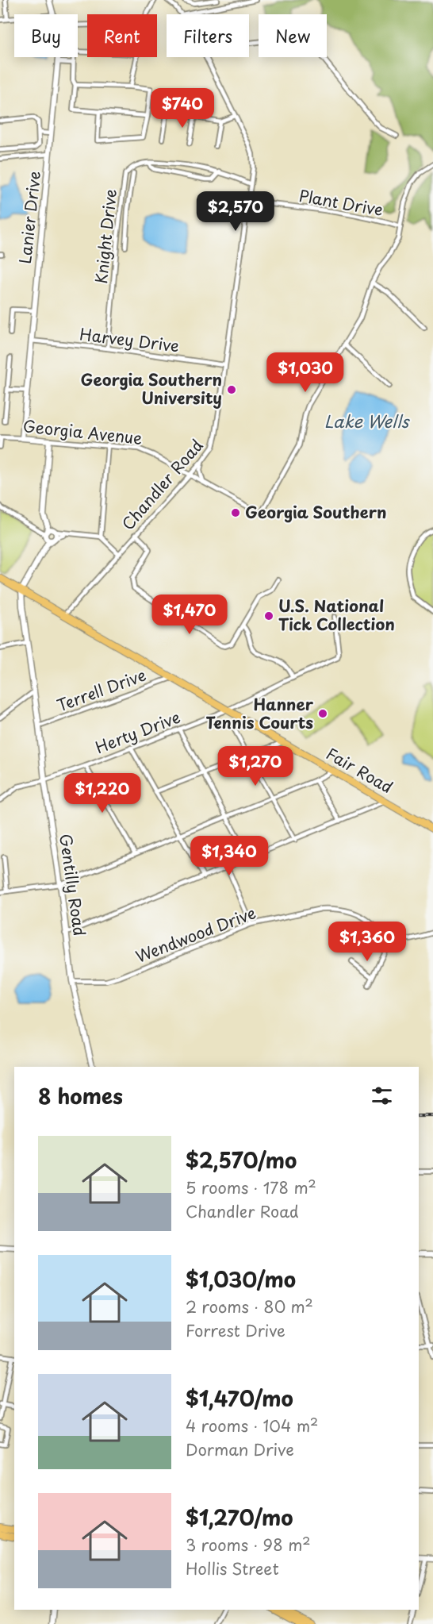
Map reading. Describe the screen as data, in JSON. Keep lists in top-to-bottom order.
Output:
{
  "streets": {
    "main road": ["Fair Road"],
    "street": [
      "Plant Drive",
      "Lanier Drive",
      "Knight Drive",
      "Harvey Drive",
      "Georgia Avenue",
      "Chandler Road",
      "Terrell Drive",
      "Herty Drive",
      "Gentilly Road",
      "Wendwood Drive"
    ]
  },
  "crossings": [
    ["Plant Drive", "Chandler Road"],
    ["Lanier Drive", "Harvey Drive"],
    ["Lanier Drive", "Georgia Avenue"],
    ["Knight Drive", "Harvey Drive"],
    ["Knight Drive", "Chandler Road"],
    ["Harvey Drive", "Chandler Road"],
    ["Georgia Avenue", "Chandler Road"],
    ["Chandler Road", "Fair Road"],
    ["Terrell Drive", "Fair Road"],
    ["Terrell Drive", "Gentilly Road"],
    ["Herty Drive", "Fair Road"],
    ["Herty Drive", "Gentilly Road"],
    ["Fair Road", "Gentilly Road"],
    ["Gentilly Road", "Wendwood Drive"]
  ],
  "water": ["Lake Wells"],
  "places": [
    "Georgia Southern University",
    "Georgia Southern",
    "U.S. National Tick Collection",
    "Hanner Tennis Courts"
  ],
  "page": {
    "chip": [
      "Buy",
      "Rent",
      "Filters",
      "New"
    ],
    "price": [
      "$740",
      "$2,570",
      "$1,030",
      "$1,470",
      "$1,270",
      "$1,220",
      "$1,340",
      "$1,360"
    ],
    "heading": "8 homes",
    "list": [
      {
        "name": "$2,570/mo",
        "note": "5 rooms · 178 m² · Chandler Road"
      },
      {
        "name": "$1,030/mo",
        "note": "2 rooms · 80 m² · Forrest Drive"
      },
      {
        "name": "$1,470/mo",
        "note": "4 rooms · 104 m² · Dorman Drive"
      },
      {
        "name": "$1,270/mo",
        "note": "3 rooms · 98 m² · Hollis Street"
      }
    ]
  }
}
